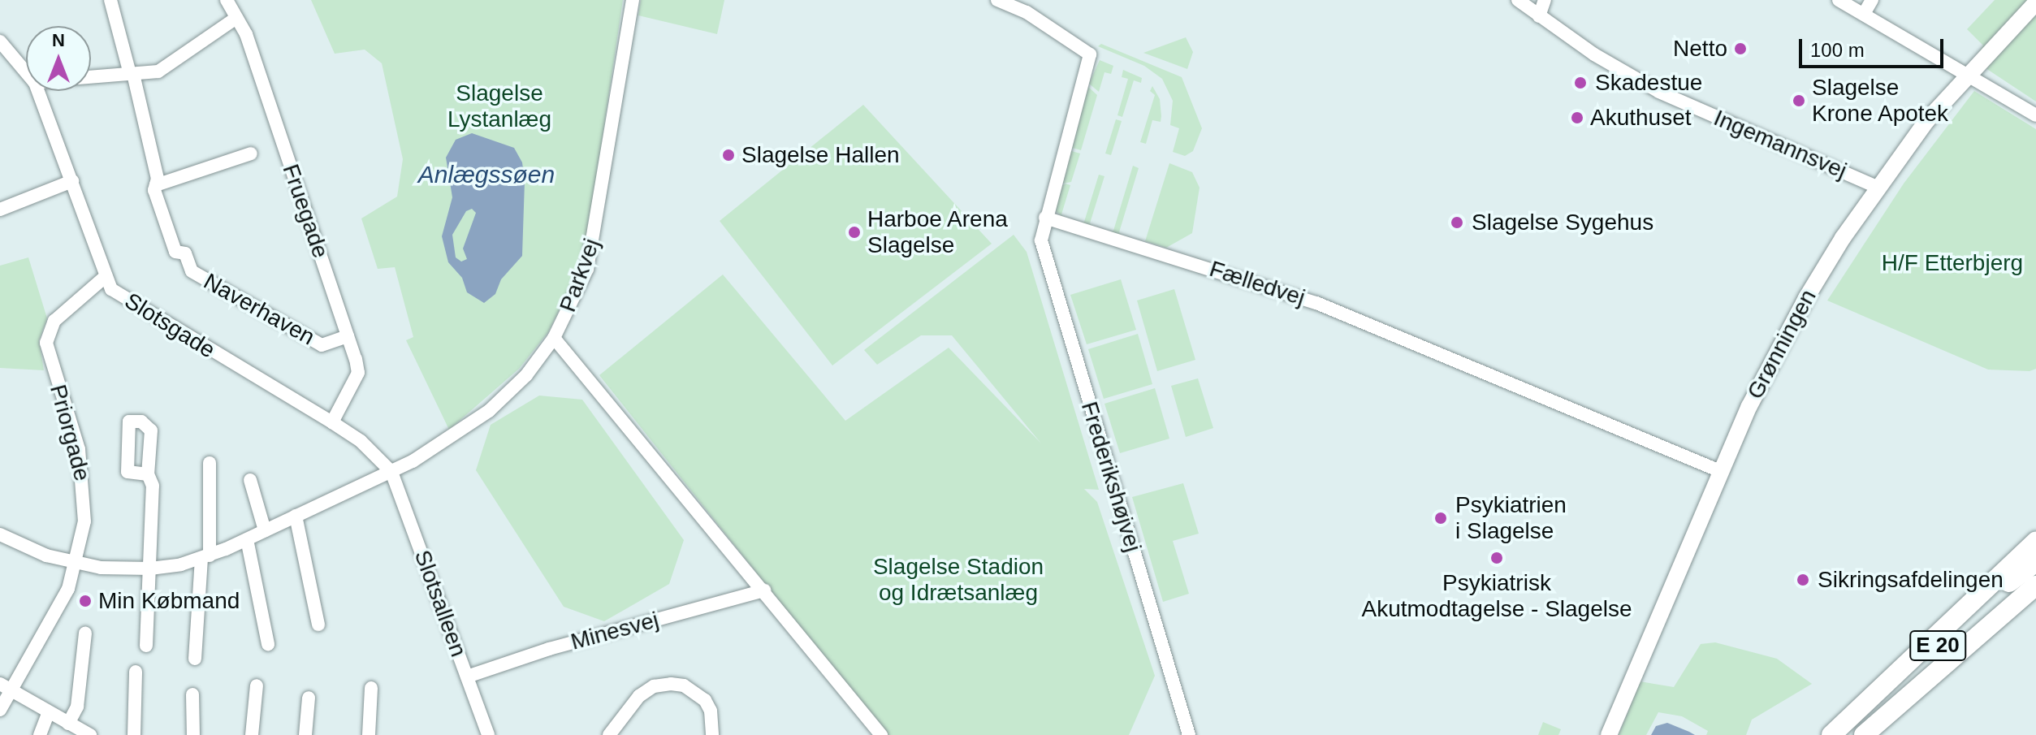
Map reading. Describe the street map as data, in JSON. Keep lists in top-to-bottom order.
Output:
{
  "streets": {
    "highway": ["E 20"],
    "main road": ["Grønningen"],
    "street": [
      "Ingemannsvej",
      "Fruegade",
      "Parkvej",
      "Fælledvej",
      "Naverhaven",
      "Slotsgade",
      "Priorgade",
      "Frederikshøjvej",
      "Slotsalleen",
      "Minesvej"
    ]
  },
  "crossings": [
    ["Ingemannsvej", "Grønningen"],
    ["Fruegade", "Naverhaven"],
    ["Fruegade", "Slotsgade"],
    ["Parkvej", "Slotsgade"],
    ["Parkvej", "Priorgade"],
    ["Parkvej", "Slotsalleen"],
    ["Fælledvej", "Grønningen"],
    ["Fælledvej", "Frederikshøjvej"],
    ["Slotsgade", "Priorgade"],
    ["Slotsgade", "Slotsalleen"],
    ["Slotsalleen", "Minesvej"]
  ],
  "water": ["Anlægssøen"],
  "parks": ["Slagelse Lystanlæg", "H/F Etterbjerg", "Slagelse Stadion og Idrætsanlæg"],
  "places": [
    "Netto",
    "Skadestue",
    "Slagelse Krone Apotek",
    "Akuthuset",
    "Slagelse Hallen",
    "Slagelse Sygehus",
    "Harboe Arena Slagelse",
    "Psykiatrien i Slagelse",
    "Psykiatrisk Akutmodtagelse - Slagelse",
    "Sikringsafdelingen",
    "Min Købmand"
  ],
  "scale_bar": "100 m",
  "north": "top"
}
